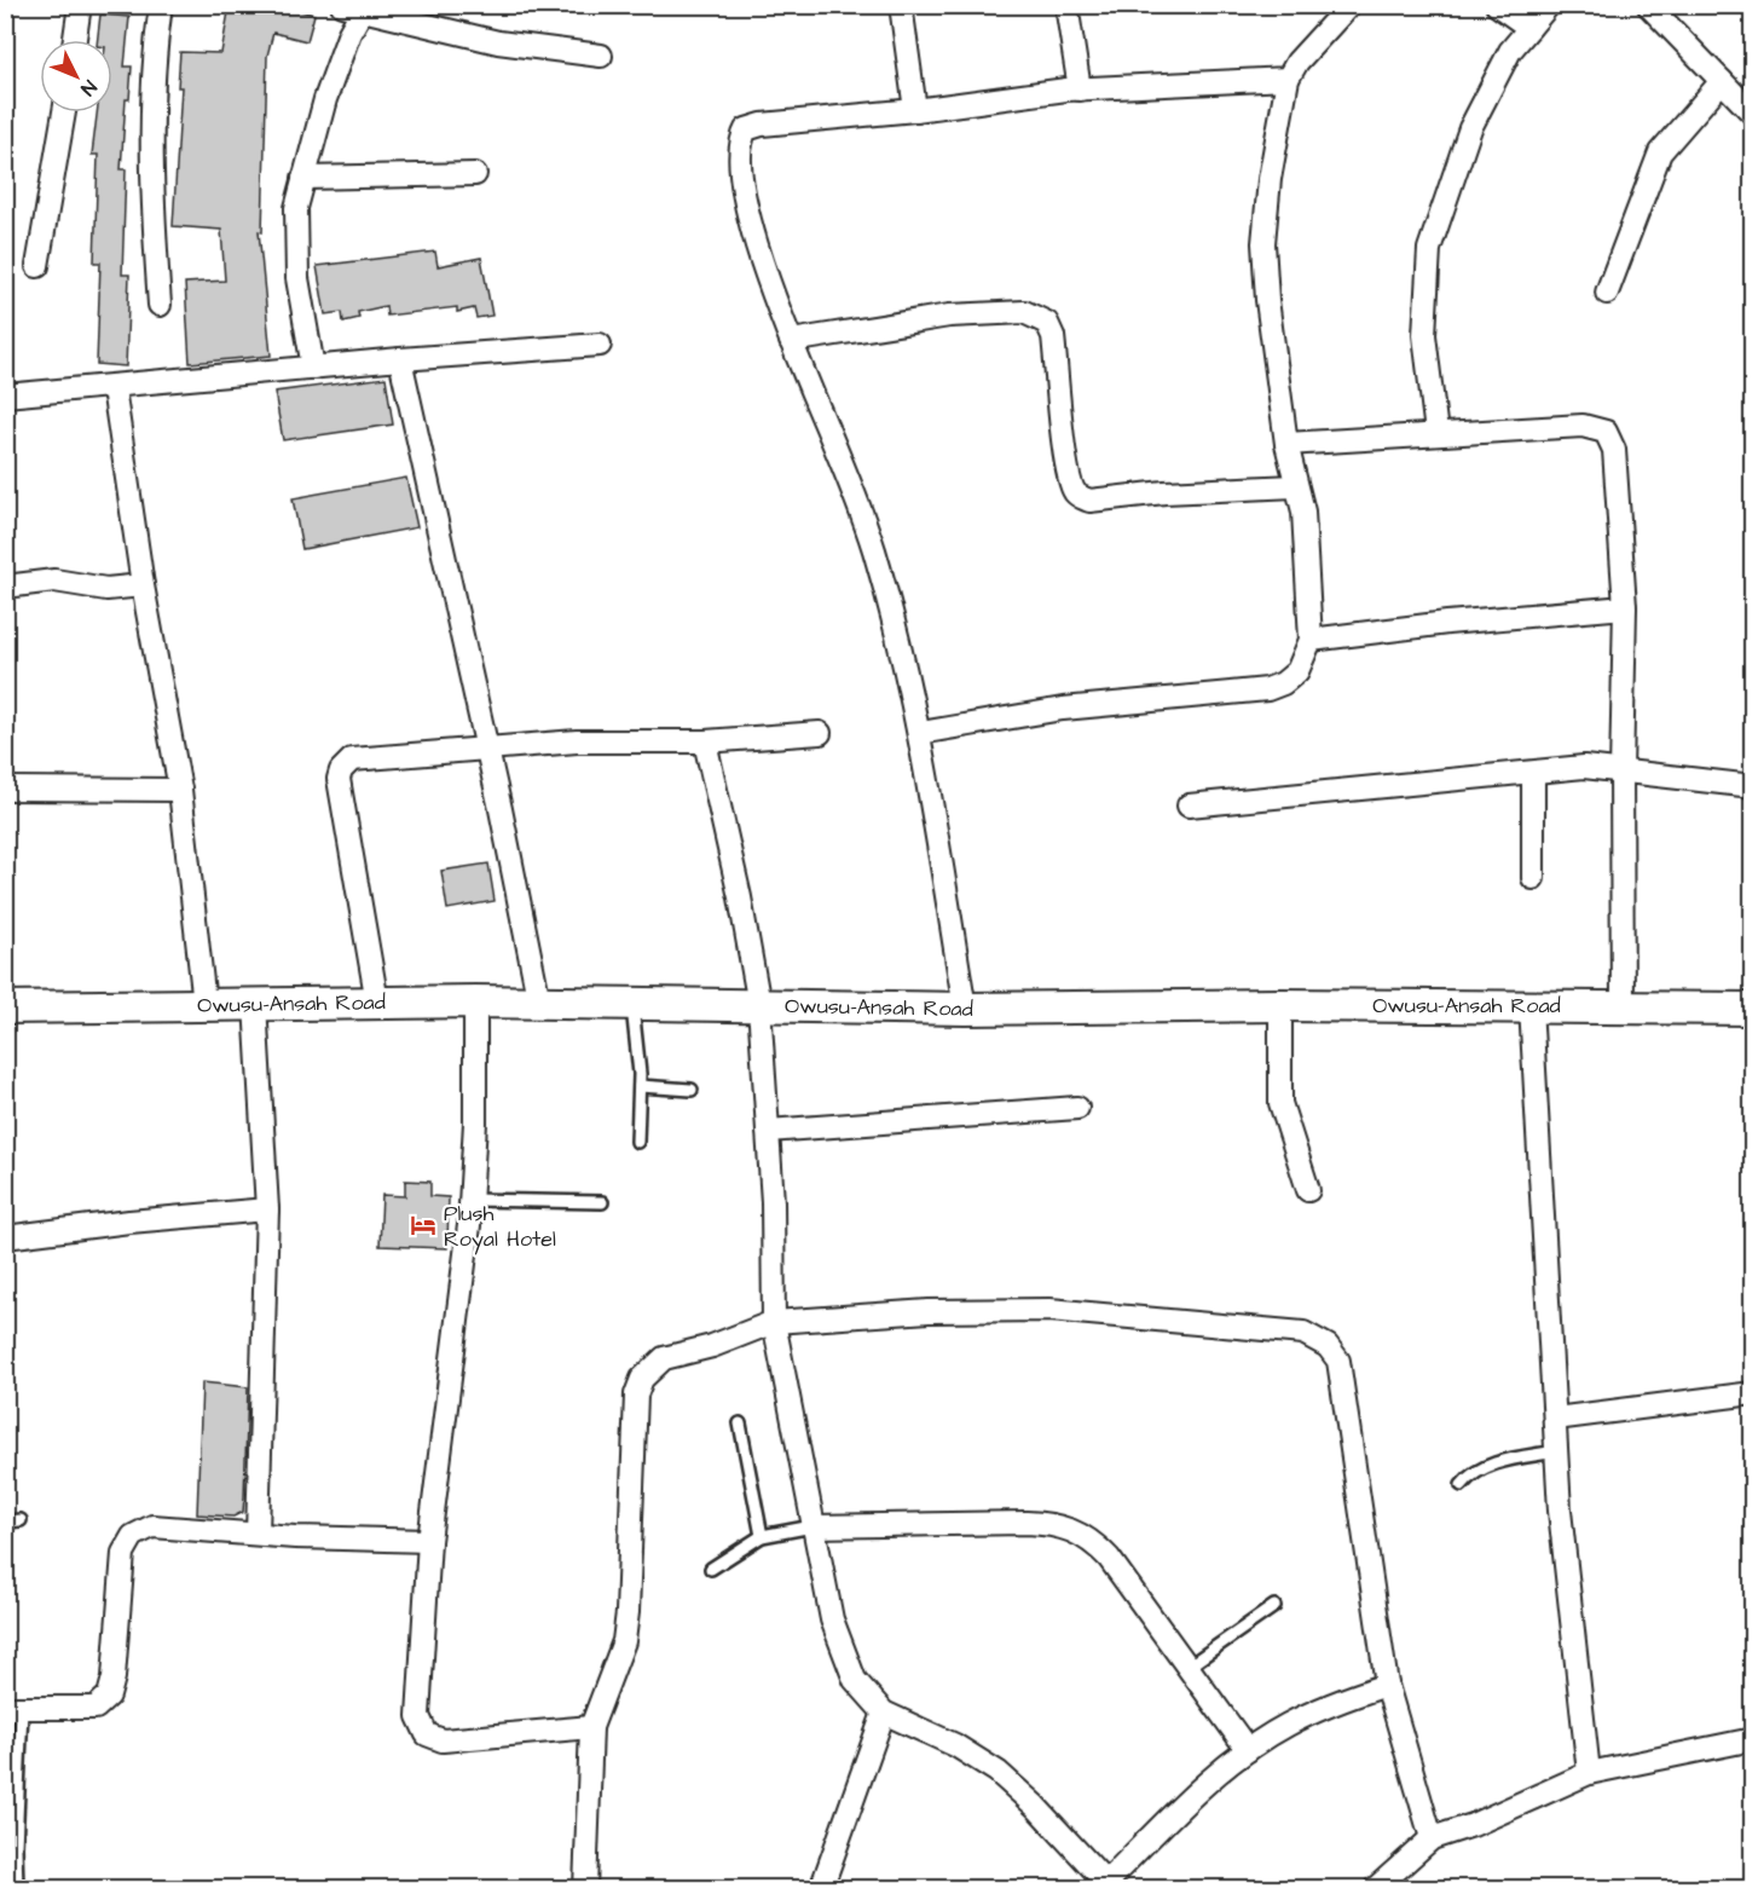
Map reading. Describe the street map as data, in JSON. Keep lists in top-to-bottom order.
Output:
{
  "streets": {
    "street": ["Owusu-Ansah Road"]
  },
  "places": {
    "hotel": ["Plush Royal Hotel"]
  },
  "north": "bottom right"
}
